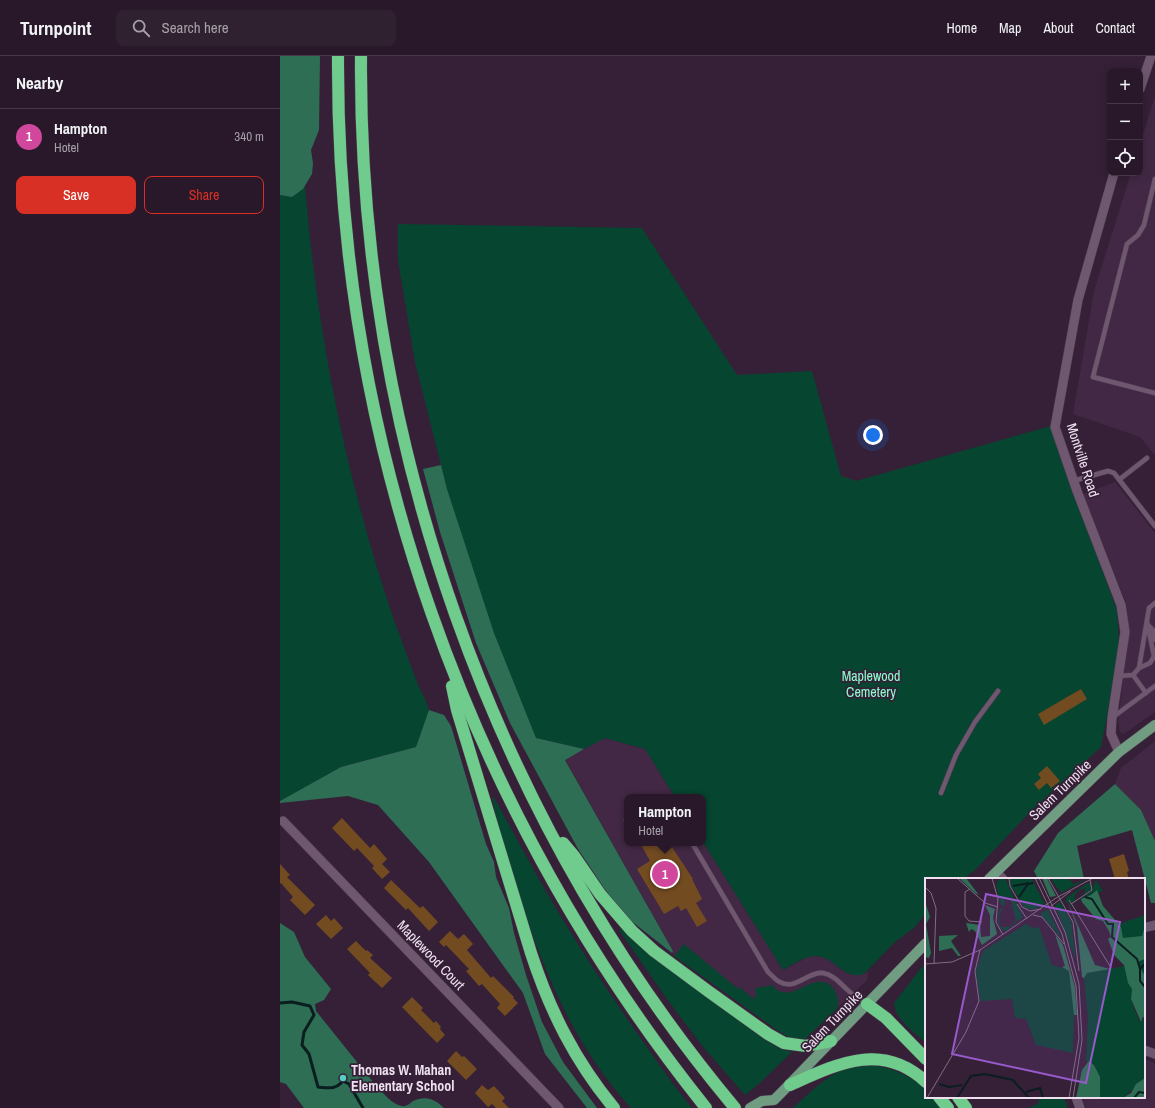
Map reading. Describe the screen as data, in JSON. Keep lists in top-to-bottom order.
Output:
{
  "streets": {
    "main road": ["Salem Turnpike"],
    "street": ["Montville Road", "Maplewood Court"]
  },
  "crossings": [
    ["Montville Road", "Salem Turnpike"]
  ],
  "parks": ["Maplewood Cemetery"],
  "places": ["Thomas W. Mahan Elementary School"],
  "page": {
    "header": "Turnpoint",
    "search": "Search here",
    "nav": [
      "Home",
      "Map",
      "About",
      "Contact"
    ],
    "heading": "Nearby",
    "map_buttons": ["+", "−"],
    "list": [
      {
        "mark": "1",
        "name": "Hampton",
        "note": "Hotel",
        "value": "340 m"
      }
    ],
    "buttons": ["Save", "Share"],
    "popup": ["Hampton", "Hotel"],
    "pins": "1"
  }
}
